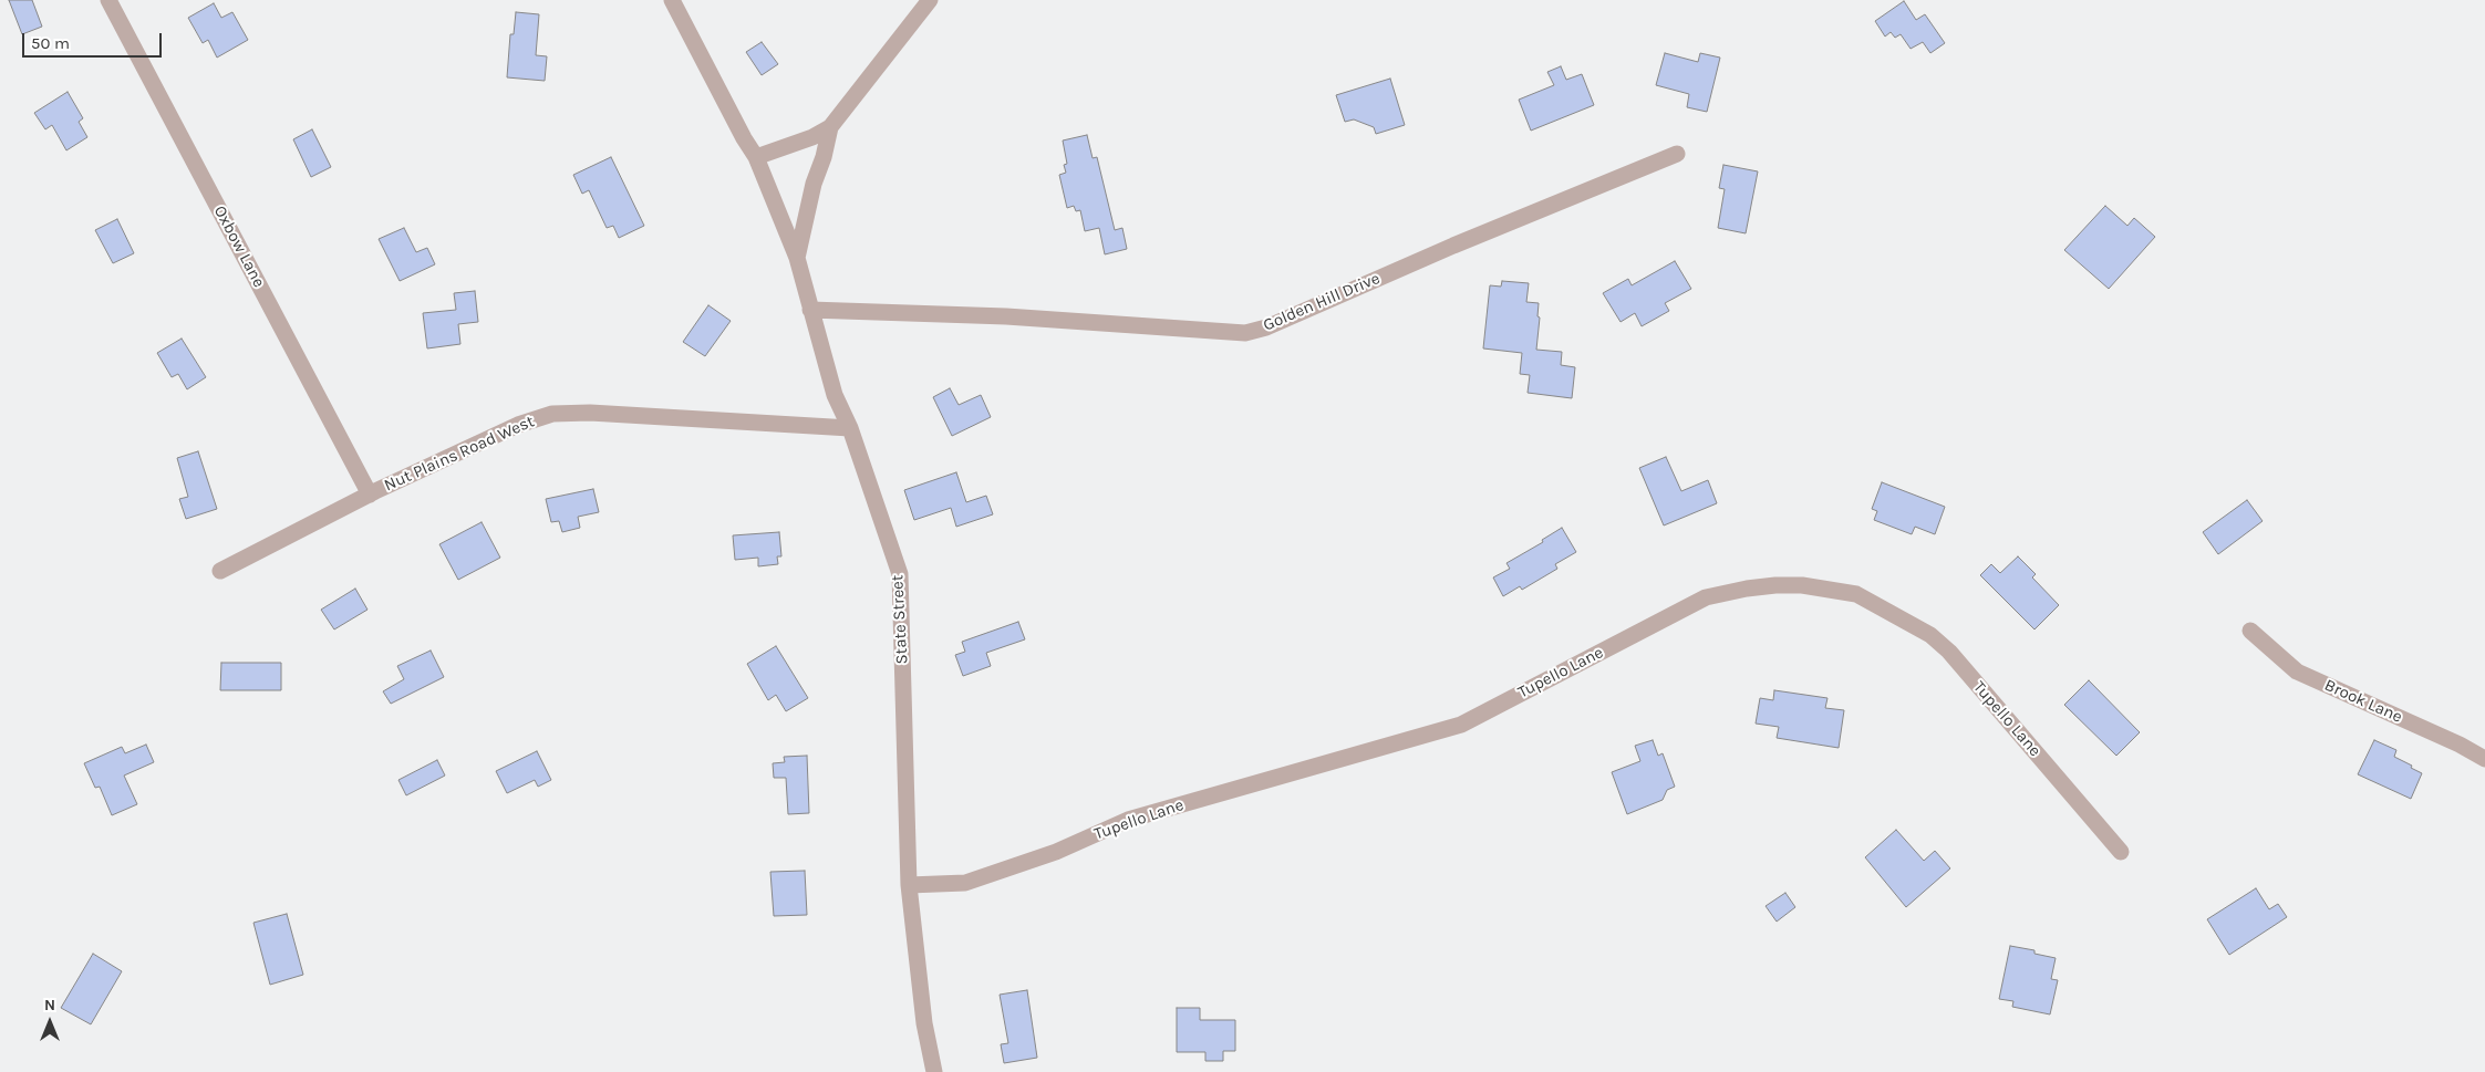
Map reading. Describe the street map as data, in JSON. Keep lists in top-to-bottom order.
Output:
{
  "streets": {
    "street": [
      "Oxbow Lane",
      "Golden Hill Drive",
      "Nut Plains Road West",
      "State Street",
      "Tupello Lane",
      "Brook Lane"
    ]
  },
  "crossings": [
    ["Oxbow Lane", "Nut Plains Road West"],
    ["Golden Hill Drive", "State Street"],
    ["Nut Plains Road West", "State Street"],
    ["State Street", "Tupello Lane"]
  ],
  "scale_bar": "50 m",
  "north": "top"
}
